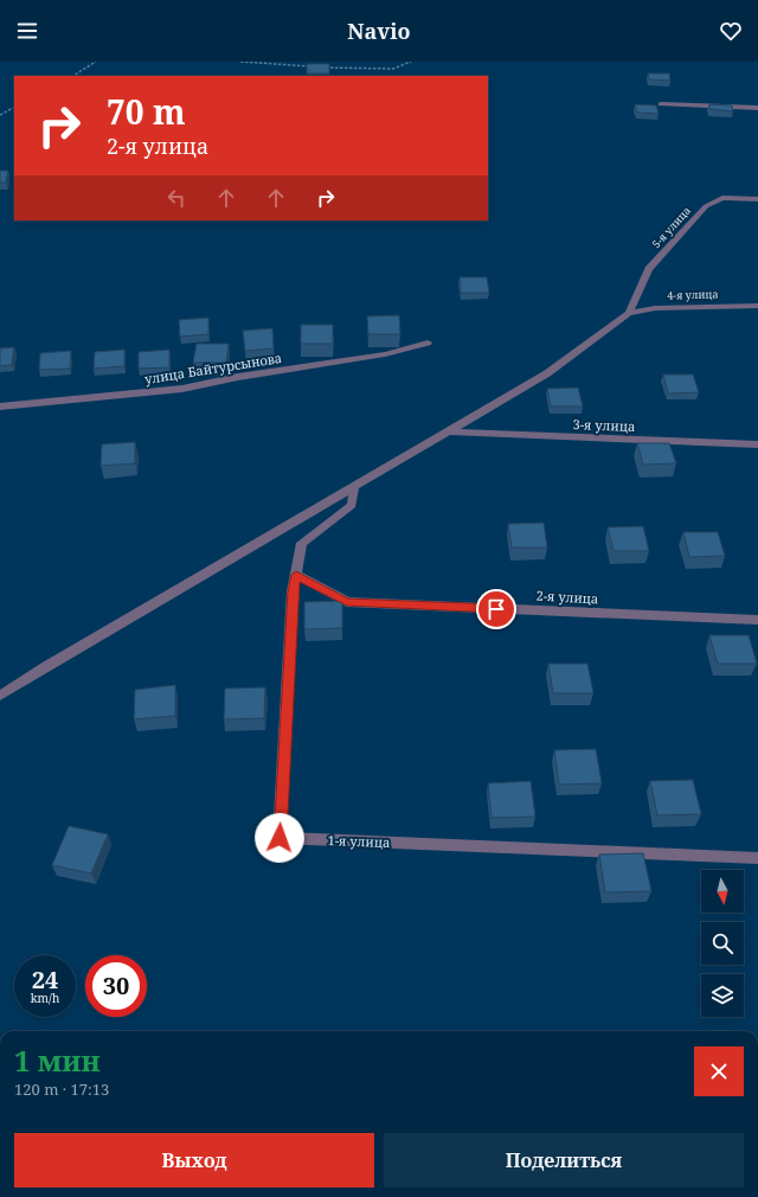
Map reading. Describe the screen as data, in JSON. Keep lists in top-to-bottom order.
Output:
{
  "streets": {
    "street": [
      "5-я улица",
      "4-я улица",
      "улица Байтурсынова",
      "3-я улица",
      "2-я улица",
      "1-я улица"
    ]
  },
  "crossings": [
    ["5-я улица", "4-я улица"],
    ["2-я улица", "1-я улица"]
  ],
  "north": "bottom",
  "page": {
    "header": "Navio",
    "turn": ["70 m", "2-я улица"],
    "speed": "24 km/h",
    "limit": "30",
    "heading": ["1 мин", "120 m · 17:13"],
    "buttons": ["Выход", "Поделиться"]
  }
}
